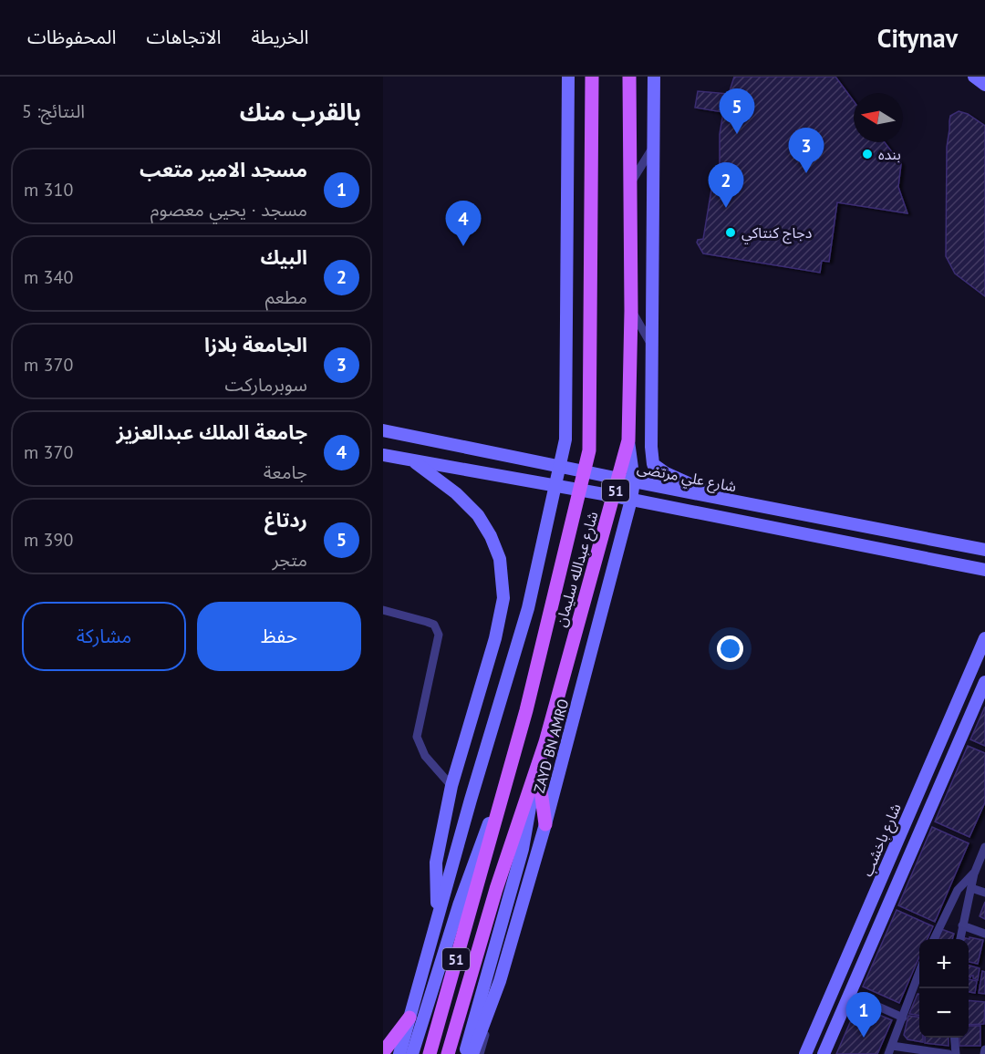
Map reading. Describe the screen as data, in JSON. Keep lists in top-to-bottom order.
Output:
{
  "streets": {
    "main road": [
      "شارع علي مرتضى",
      "51",
      "شارع عبدالله سليمان",
      "ZAYD BN AMRO",
      "شارع باخشب"
    ]
  },
  "crossings": [
    ["شارع علي مرتضى", "شارع عبدالله سليمان"],
    ["شارع علي مرتضى", "ZAYD BN AMRO"],
    ["شارع عبدالله سليمان", "ZAYD BN AMRO"]
  ],
  "places": ["بنده", "دجاج كنتاكي"],
  "north": "left",
  "page": {
    "header": "Citynav",
    "nav": ["الخريطة", "الاتجاهات", "المحفوظات"],
    "heading": ["بالقرب منك", "النتائج: 5"],
    "pins": [
      "5",
      "3",
      "2",
      "4",
      "1"
    ],
    "list": [
      {
        "mark": "1",
        "name": "مسجد الامير متعب",
        "note": "مسجد · يحيي معصوم",
        "value": "310 m"
      },
      {
        "mark": "2",
        "name": "البيك",
        "note": "مطعم",
        "value": "340 m"
      },
      {
        "mark": "3",
        "name": "الجامعة بلازا",
        "note": "سوبرماركت",
        "value": "370 m"
      },
      {
        "mark": "4",
        "name": "جامعة الملك عبدالعزيز",
        "note": "جامعة",
        "value": "370 m"
      },
      {
        "mark": "5",
        "name": "ردتاغ",
        "note": "متجر",
        "value": "390 m"
      }
    ],
    "buttons": ["حفظ", "مشاركة"],
    "map_buttons": ["+", "−"]
  }
}
